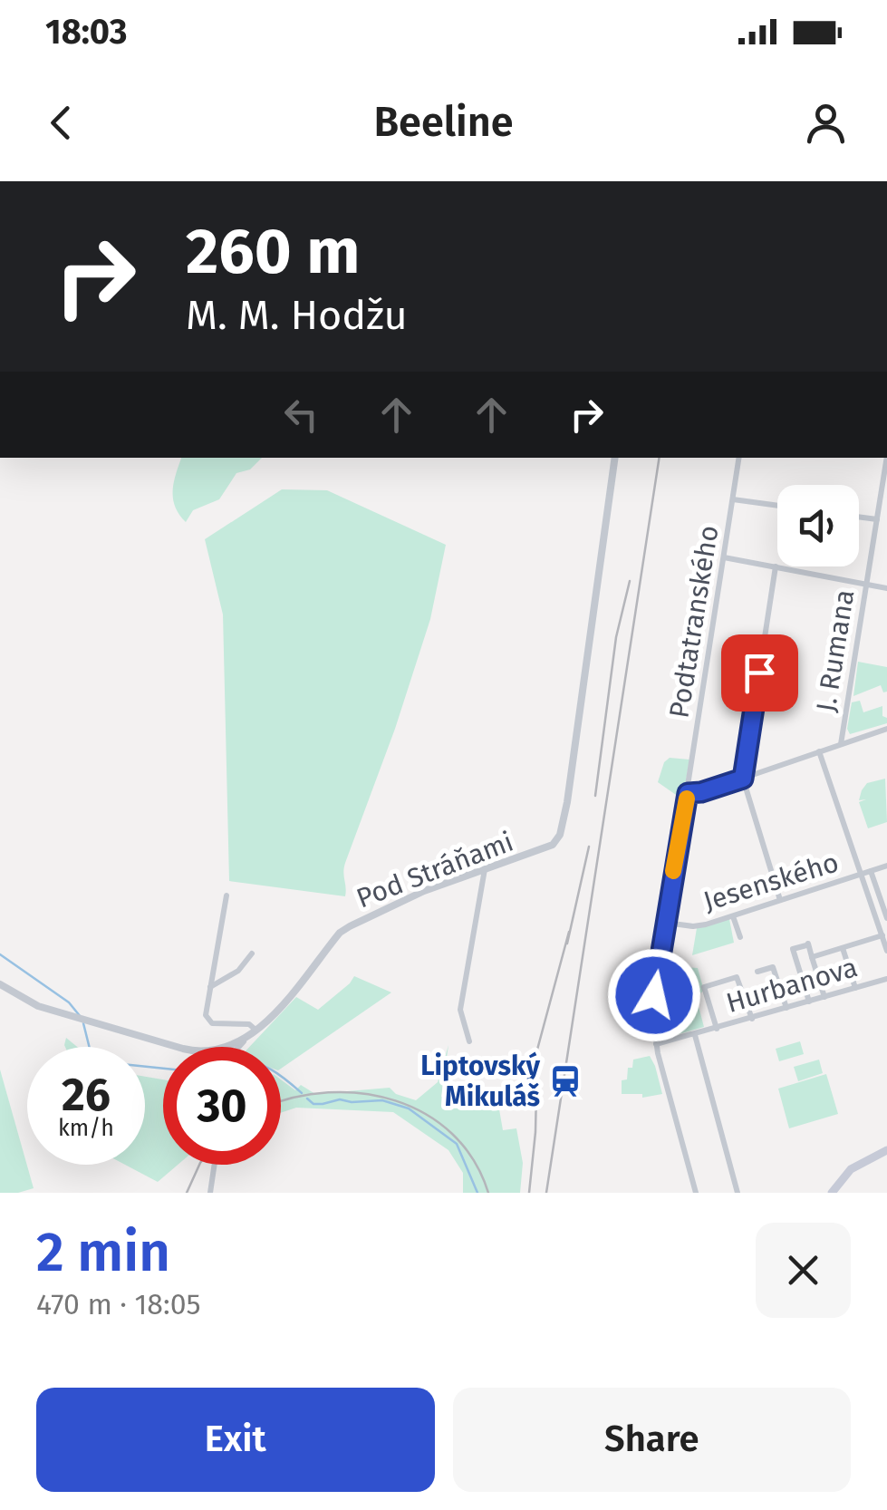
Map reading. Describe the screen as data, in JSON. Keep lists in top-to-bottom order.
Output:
{
  "streets": {
    "street": [
      "Podtatranského",
      "J. Rumana",
      "Pod Stráňami",
      "Jesenského",
      "Hurbanova"
    ]
  },
  "crossings": [
    ["Podtatranského", "Jesenského"],
    ["Podtatranského", "Hurbanova"]
  ],
  "places": {
    "station": ["Liptovský Mikuláš"]
  },
  "page": {
    "status": "18:03",
    "header": "Beeline",
    "turn": ["260 m", "M. M. Hodžu"],
    "speed": "26 km/h",
    "limit": "30",
    "heading": ["2 min", "470 m · 18:05"],
    "buttons": ["Exit", "Share"]
  }
}
